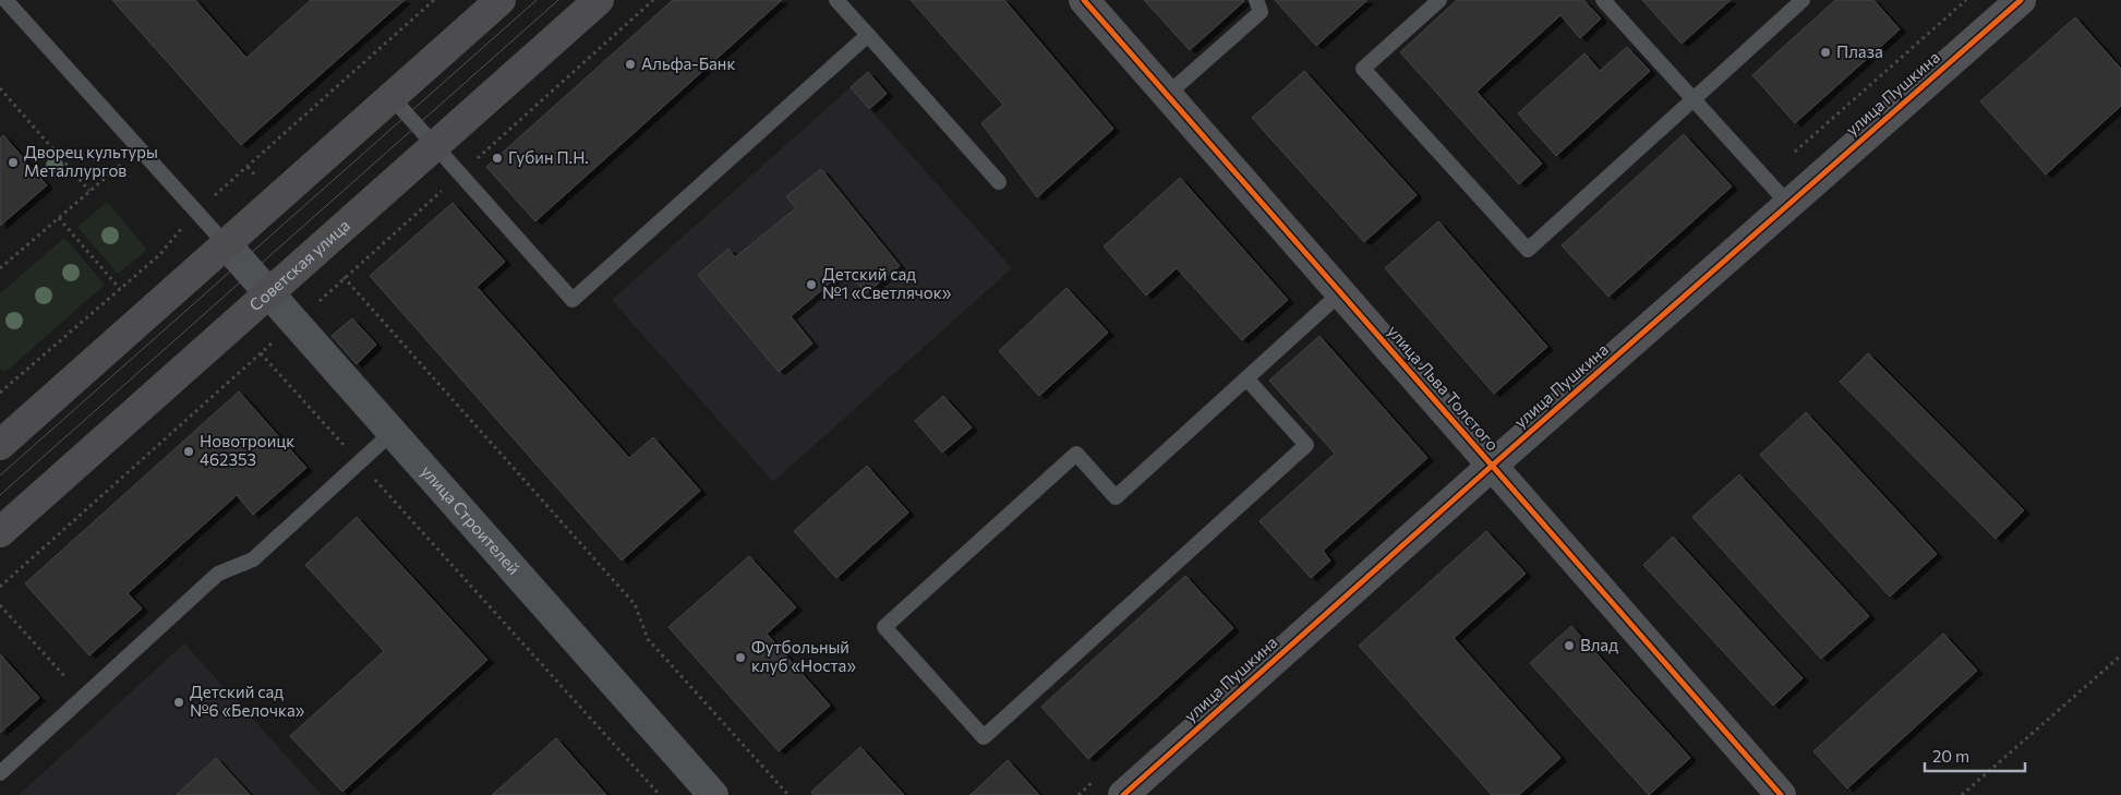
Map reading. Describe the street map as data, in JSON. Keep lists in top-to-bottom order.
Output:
{
  "streets": {
    "main road": ["Советская улица"],
    "street": ["улица Пушкина", "улица Льва Толстого", "улица Строителей"]
  },
  "crossings": [
    ["улица Пушкина", "улица Льва Толстого"],
    ["Советская улица", "улица Строителей"]
  ],
  "places": [
    "Плаза",
    "Альфа-Банк",
    "Губин П.Н.",
    "Дворец культуры Металлургов",
    "Детский сад №1 «Светлячок»",
    "Новотроицк 462353",
    "Влад",
    "Футбольный клуб «Носта»",
    "Детский сад №6 «Белочка»"
  ],
  "scale_bar": "20 m"
}
